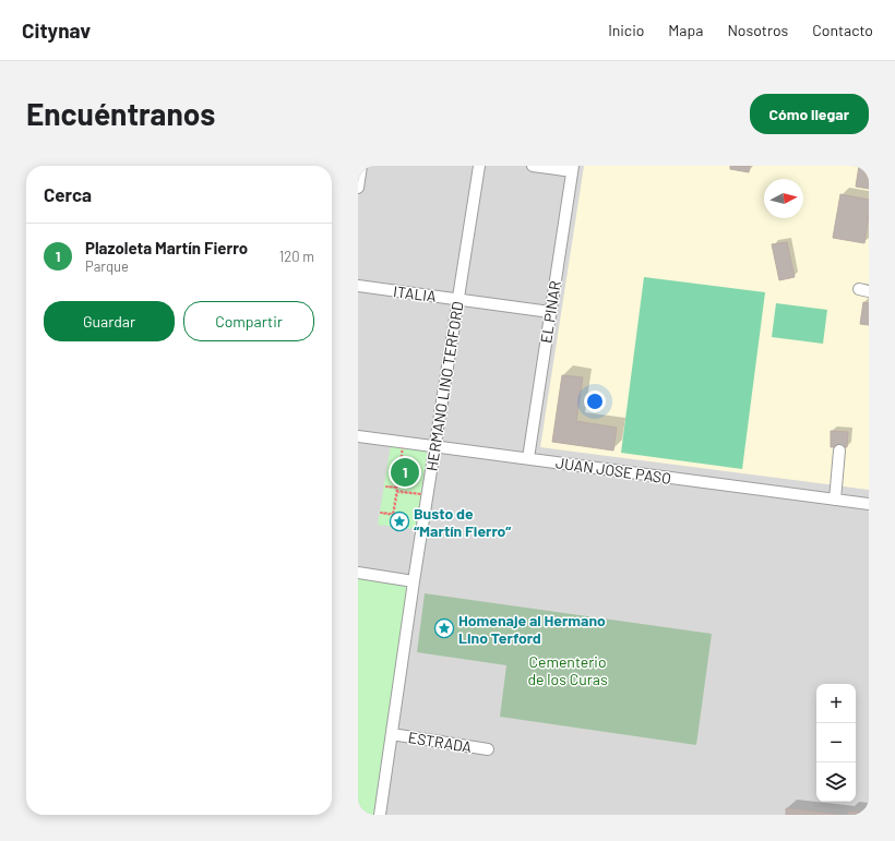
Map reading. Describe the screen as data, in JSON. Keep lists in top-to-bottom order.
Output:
{
  "streets": {
    "street": [
      "ITALIA",
      "EL PINAR",
      "HERMANO LINO TERFORD",
      "JUAN JOSE PASO",
      "ESTRADA"
    ]
  },
  "crossings": [
    ["ITALIA", "EL PINAR"],
    ["ITALIA", "HERMANO LINO TERFORD"],
    ["EL PINAR", "JUAN JOSE PASO"],
    ["HERMANO LINO TERFORD", "JUAN JOSE PASO"],
    ["HERMANO LINO TERFORD", "ESTRADA"]
  ],
  "parks": ["Cementerio de los Curas"],
  "places": {
    "place": ["Busto de “Martín Fierro”", "Homenaje al Hermano Lino Terford"]
  },
  "north": "right",
  "page": {
    "header": "Citynav",
    "nav": [
      "Inicio",
      "Mapa",
      "Nosotros",
      "Contacto"
    ],
    "buttons": [
      "Cómo llegar",
      ["Guardar", "Compartir"]
    ],
    "title": "Encuéntranos",
    "heading": "Cerca",
    "list": [
      {
        "mark": "1",
        "name": "Plazoleta Martín Fierro",
        "note": "Parque",
        "value": "120 m"
      }
    ],
    "pins": "1",
    "map_buttons": ["+", "−"]
  }
}
